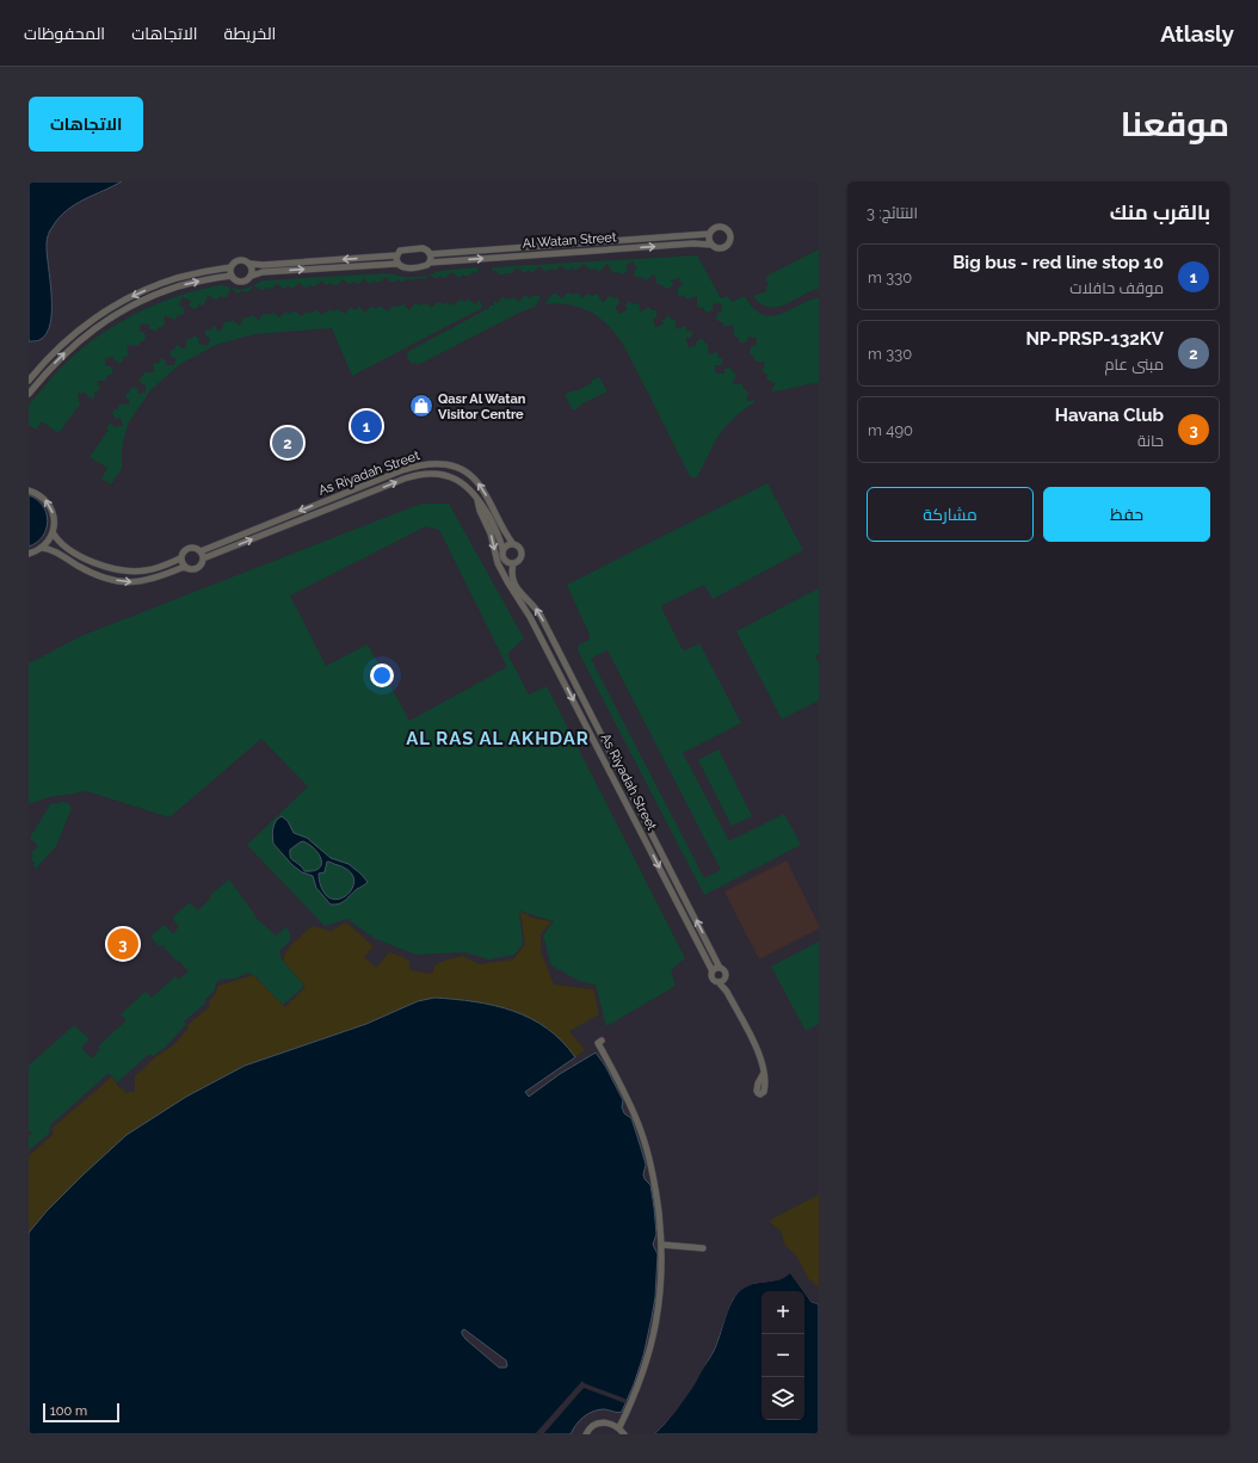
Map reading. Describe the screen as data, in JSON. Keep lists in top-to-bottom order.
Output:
{
  "streets": {
    "street": ["Al Watan Street", "As Riyadah Street"]
  },
  "districts": ["AL RAS AL AKHDAR"],
  "places": {
    "shop": ["Qasr Al Watan Visitor Centre"]
  },
  "scale_bar": "100 m",
  "page": {
    "header": "Atlasly",
    "nav": ["الخريطة", "الاتجاهات", "المحفوظات"],
    "title": "موقعنا",
    "buttons": [
      "الاتجاهات",
      ["حفظ", "مشاركة"]
    ],
    "heading": ["بالقرب منك", "النتائج: 3"],
    "list": [
      {
        "mark": "1",
        "name": "Big bus - red line stop 10",
        "note": "موقف حافلات",
        "value": "330 m"
      },
      {
        "mark": "2",
        "name": "NP-PRSP-132KV",
        "note": "مبنى عام",
        "value": "330 m"
      },
      {
        "mark": "3",
        "name": "Havana Club",
        "note": "حانة",
        "value": "490 m"
      }
    ],
    "pins": ["1", "2", "3"],
    "map_buttons": ["+", "−"],
    "scale": "100 m"
  }
}
